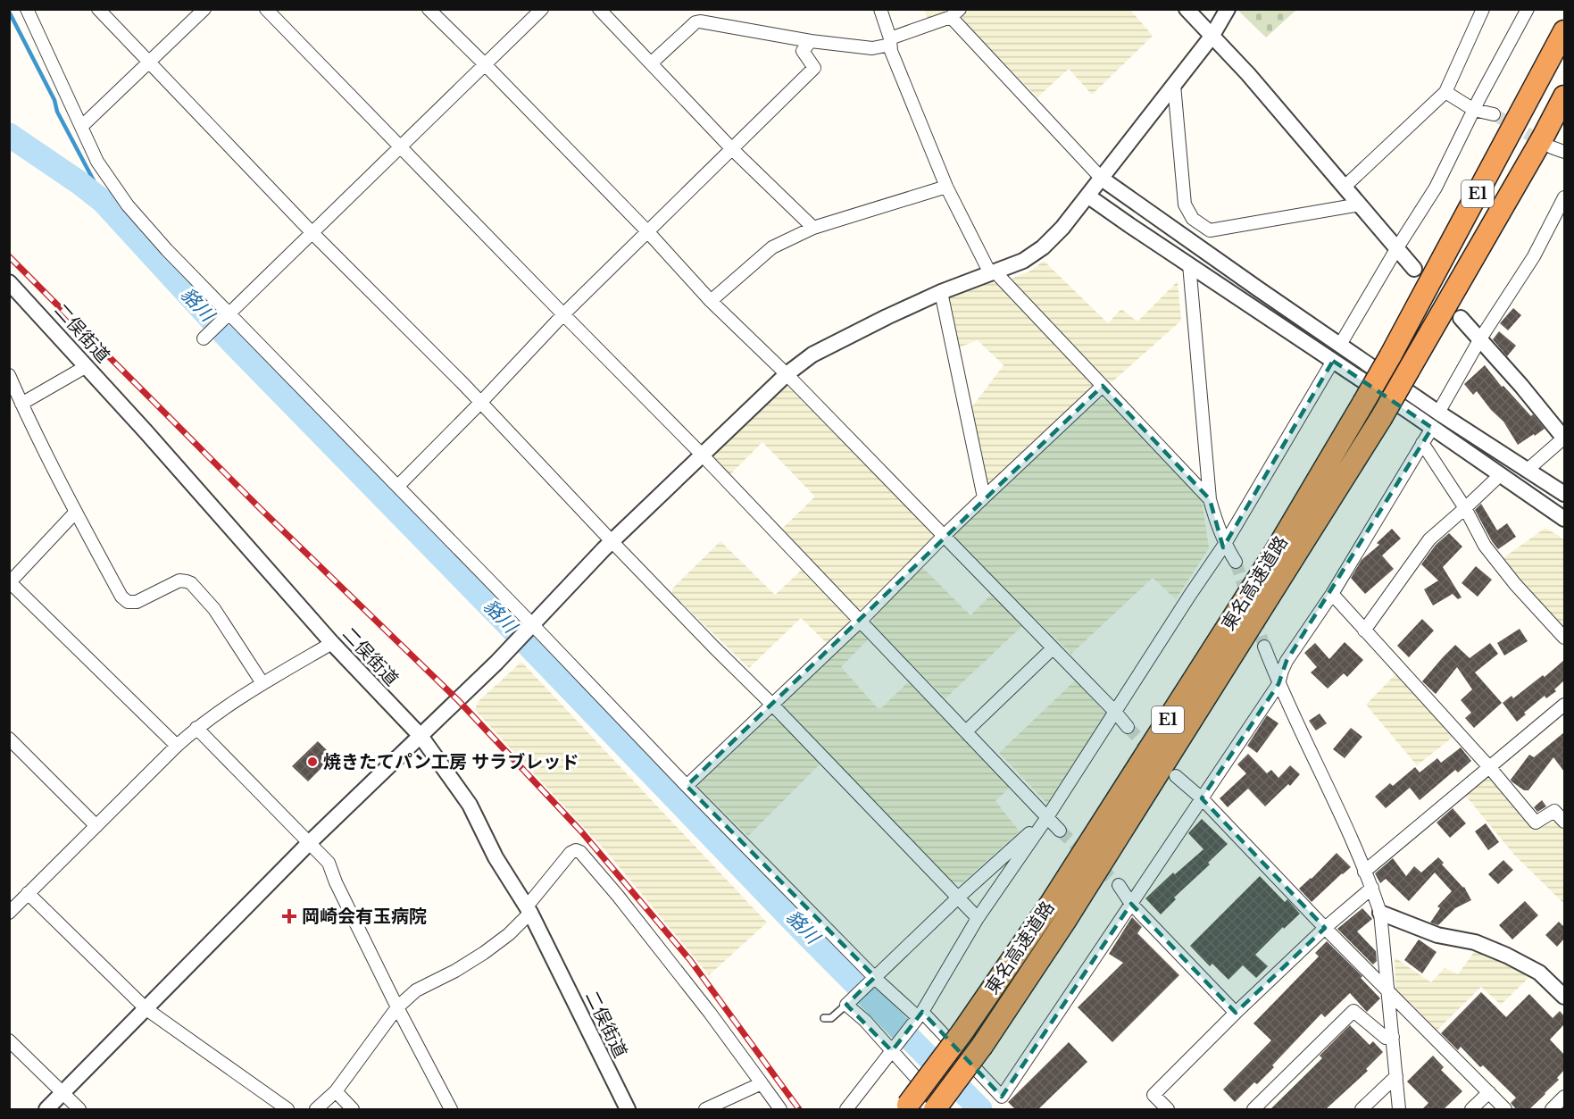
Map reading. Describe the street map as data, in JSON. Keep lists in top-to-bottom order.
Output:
{
  "streets": {
    "highway": ["E1", "東名高速道路"],
    "street": ["二俣街道"]
  },
  "water": ["貉川"],
  "places": {
    "other": ["焼きたてパン工房 サラブレッド"],
    "health": ["岡崎会有玉病院"]
  }
}
